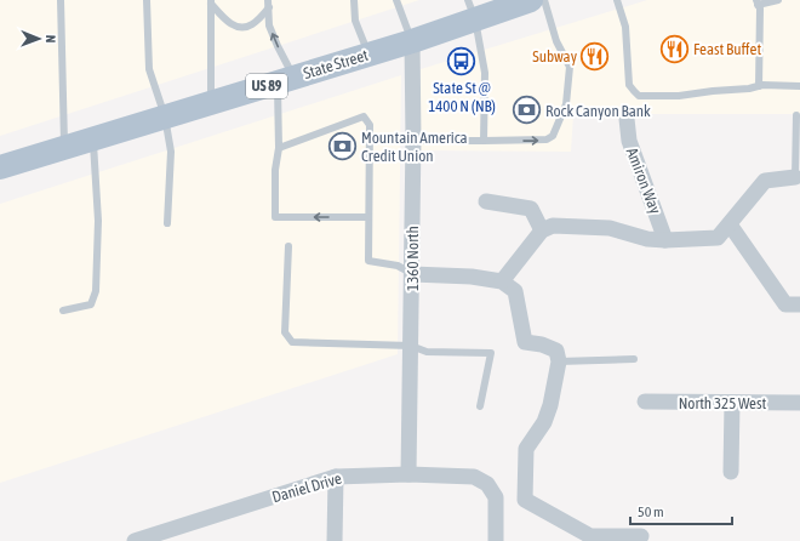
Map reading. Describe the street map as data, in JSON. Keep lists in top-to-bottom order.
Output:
{
  "streets": {
    "main road": ["State Street", "US 89"],
    "street": [
      "Amiron Way",
      "1360 North",
      "North 325 West",
      "Daniel Drive"
    ]
  },
  "crossings": [
    ["State Street", "1360 North"],
    ["1360 North", "Daniel Drive"]
  ],
  "places": {
    "restaurant": ["Feast Buffet", "Subway"],
    "bus stop": ["State St @ 1400 N (NB)"],
    "bank": ["Rock Canyon Bank", "Mountain America Credit Union"]
  },
  "scale_bar": "50 m",
  "north": "right"
}
